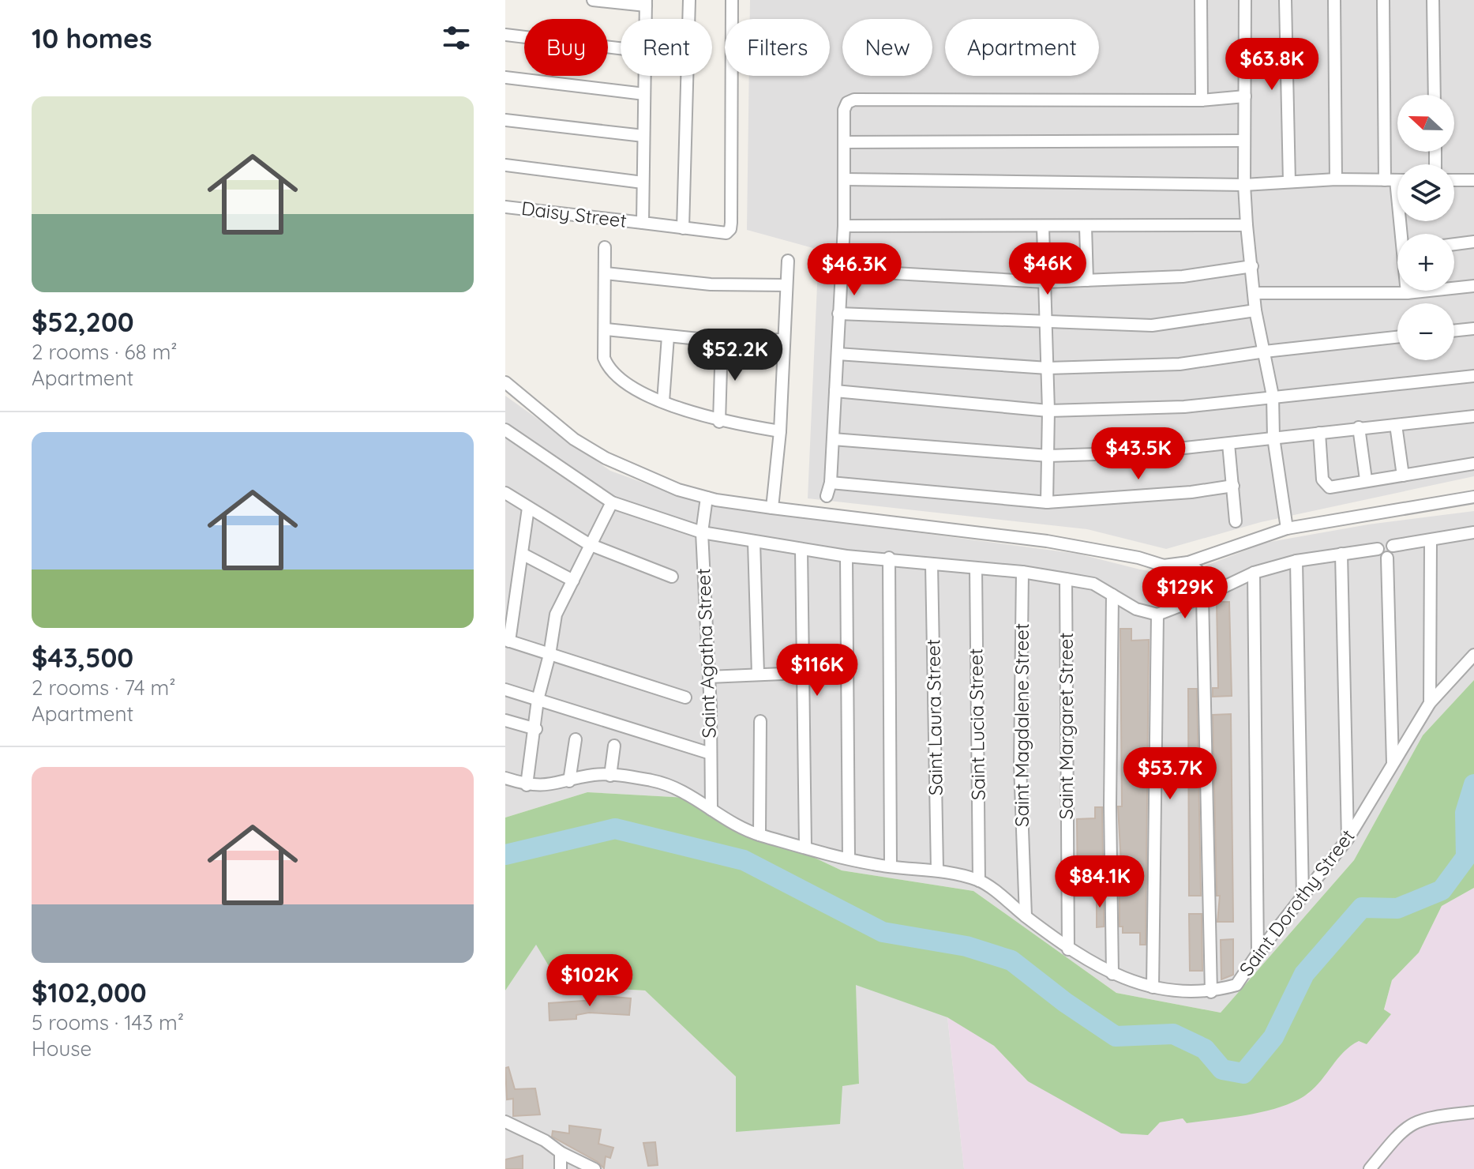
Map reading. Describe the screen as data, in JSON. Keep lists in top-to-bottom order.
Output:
{
  "streets": {
    "street": [
      "Daisy Street",
      "Saint Agatha Street",
      "Saint Laura Street",
      "Saint Lucia Street",
      "Saint Magdalene Street",
      "Saint Margaret Street",
      "Saint Dorothy Street"
    ]
  },
  "crossings": [
    ["Saint Agatha Street", "Saint Dorothy Street"],
    ["Saint Laura Street", "Saint Dorothy Street"],
    ["Saint Lucia Street", "Saint Dorothy Street"],
    ["Saint Magdalene Street", "Saint Dorothy Street"],
    ["Saint Margaret Street", "Saint Dorothy Street"]
  ],
  "north": "left",
  "page": {
    "heading": "10 homes",
    "chip": [
      "Buy",
      "Rent",
      "Filters",
      "New",
      "Apartment"
    ],
    "price": [
      "$63.8K",
      "$46K",
      "$46.3K",
      "$52.2K",
      "$43.5K",
      "$129K",
      "$116K",
      "$53.7K",
      "$84.1K",
      "$102K"
    ],
    "list": [
      {
        "name": "$52,200",
        "note": "2 rooms · 68 m² · Apartment"
      },
      {
        "name": "$43,500",
        "note": "2 rooms · 74 m² · Apartment"
      },
      {
        "name": "$102,000",
        "note": "5 rooms · 143 m² · House"
      }
    ],
    "map_buttons": ["+", "−"]
  }
}
